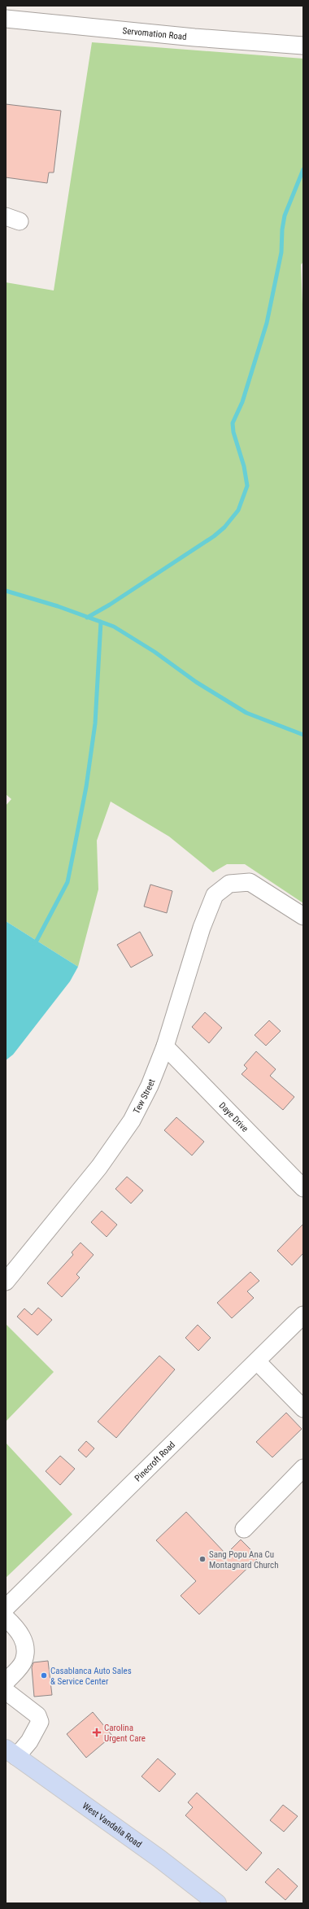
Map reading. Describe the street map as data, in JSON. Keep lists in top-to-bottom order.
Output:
{
  "streets": {
    "main road": ["West Vandalia Road"],
    "street": [
      "Servomation Road",
      "Tew Street",
      "Daye Drive",
      "Pinecroft Road"
    ]
  },
  "crossings": [
    ["Tew Street", "Daye Drive"]
  ],
  "places": {
    "other": ["Sang Popu Ana Cu Montagnard Church", "Casablanca Auto Sales & Service Center"],
    "health": ["Carolina Urgent Care"]
  }
}
